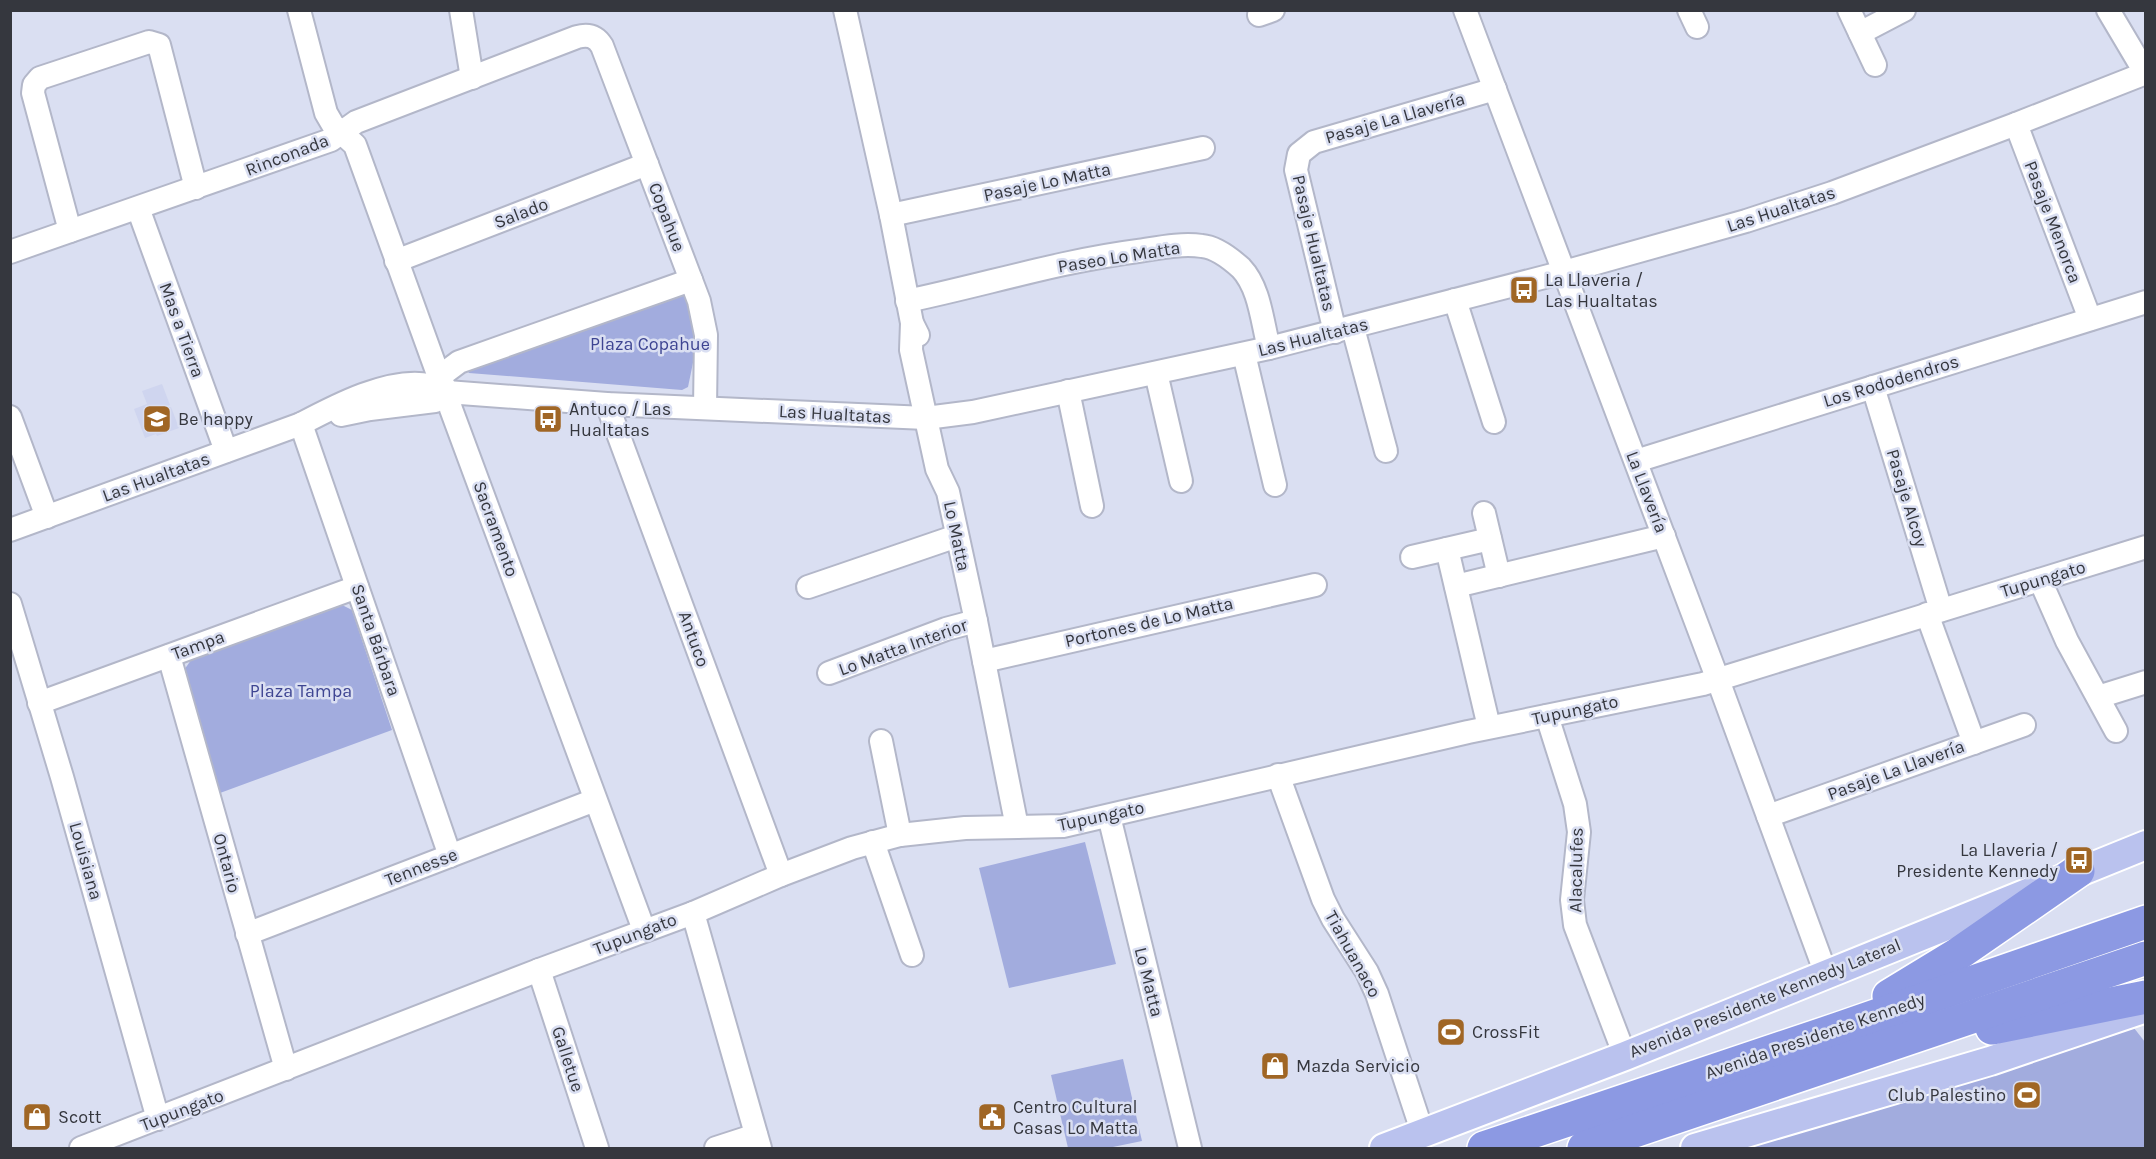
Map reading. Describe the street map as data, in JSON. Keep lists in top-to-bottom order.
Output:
{
  "streets": {
    "highway": ["Avenida Presidente Kennedy"],
    "main road": ["Avenida Presidente Kennedy Lateral"],
    "street": [
      "Pasaje La Llavería",
      "Rinconada",
      "Pasaje Lo Matta",
      "Las Hualtatas",
      "Salado",
      "Copahue",
      "Pasaje Menorca",
      "Pasaje Hualtatas",
      "Paseo Lo Matta",
      "Mas a Tierra",
      "Los Rododendros",
      "La Llavería",
      "Pasaje Alcoy",
      "Sacramento",
      "Lo Matta",
      "Tupungato",
      "Portones de Lo Matta",
      "Antuco",
      "Santa Bárbara",
      "Tampa",
      "Lo Matta Interior",
      "Louisiana",
      "Ontario",
      "Tennesse",
      "Alacalufes",
      "Tiahuanaco",
      "Galletue"
    ]
  },
  "crossings": [
    ["Pasaje La Llavería", "Pasaje Hualtatas"],
    ["Pasaje La Llavería", "La Llavería"],
    ["Pasaje La Llavería", "Pasaje Alcoy"],
    ["Rinconada", "Copahue"],
    ["Rinconada", "Mas a Tierra"],
    ["Rinconada", "Sacramento"],
    ["Pasaje Lo Matta", "Lo Matta"],
    ["Las Hualtatas", "Copahue"],
    ["Las Hualtatas", "Pasaje Menorca"],
    ["Las Hualtatas", "Pasaje Hualtatas"],
    ["Las Hualtatas", "Paseo Lo Matta"],
    ["Las Hualtatas", "Mas a Tierra"],
    ["Las Hualtatas", "La Llavería"],
    ["Las Hualtatas", "Sacramento"],
    ["Las Hualtatas", "Lo Matta"],
    ["Las Hualtatas", "Antuco"],
    ["Las Hualtatas", "Santa Bárbara"],
    ["Salado", "Copahue"],
    ["Salado", "Sacramento"],
    ["Pasaje Menorca", "Los Rododendros"],
    ["Paseo Lo Matta", "Lo Matta"],
    ["Los Rododendros", "La Llavería"],
    ["Los Rododendros", "Pasaje Alcoy"],
    ["La Llavería", "Tupungato"],
    ["La Llavería", "Avenida Presidente Kennedy Lateral"],
    ["Pasaje Alcoy", "Tupungato"],
    ["Sacramento", "Tupungato"],
    ["Sacramento", "Tennesse"],
    ["Lo Matta", "Tupungato"],
    ["Lo Matta", "Portones de Lo Matta"],
    ["Lo Matta", "Lo Matta Interior"],
    ["Tupungato", "Antuco"],
    ["Tupungato", "Louisiana"],
    ["Tupungato", "Ontario"],
    ["Tupungato", "Alacalufes"],
    ["Tupungato", "Tiahuanaco"],
    ["Tupungato", "Galletue"],
    ["Santa Bárbara", "Tampa"],
    ["Santa Bárbara", "Tennesse"],
    ["Tampa", "Louisiana"],
    ["Tampa", "Ontario"],
    ["Ontario", "Tennesse"],
    ["Alacalufes", "Avenida Presidente Kennedy Lateral"],
    ["Tiahuanaco", "Avenida Presidente Kennedy Lateral"]
  ],
  "parks": ["Plaza Copahue", "Plaza Tampa"],
  "places": {
    "bus stop": ["La Llaveria / Las Hualtatas", "Antuco / Las Hualtatas", "La Llaveria / Presidente Kennedy"],
    "school or university": ["Be happy"],
    "sports": ["CrossFit", "Club Palestino"],
    "shop": ["Mazda Servicio", "Scott"],
    "public building": ["Centro Cultural Casas Lo Matta"]
  }
}
